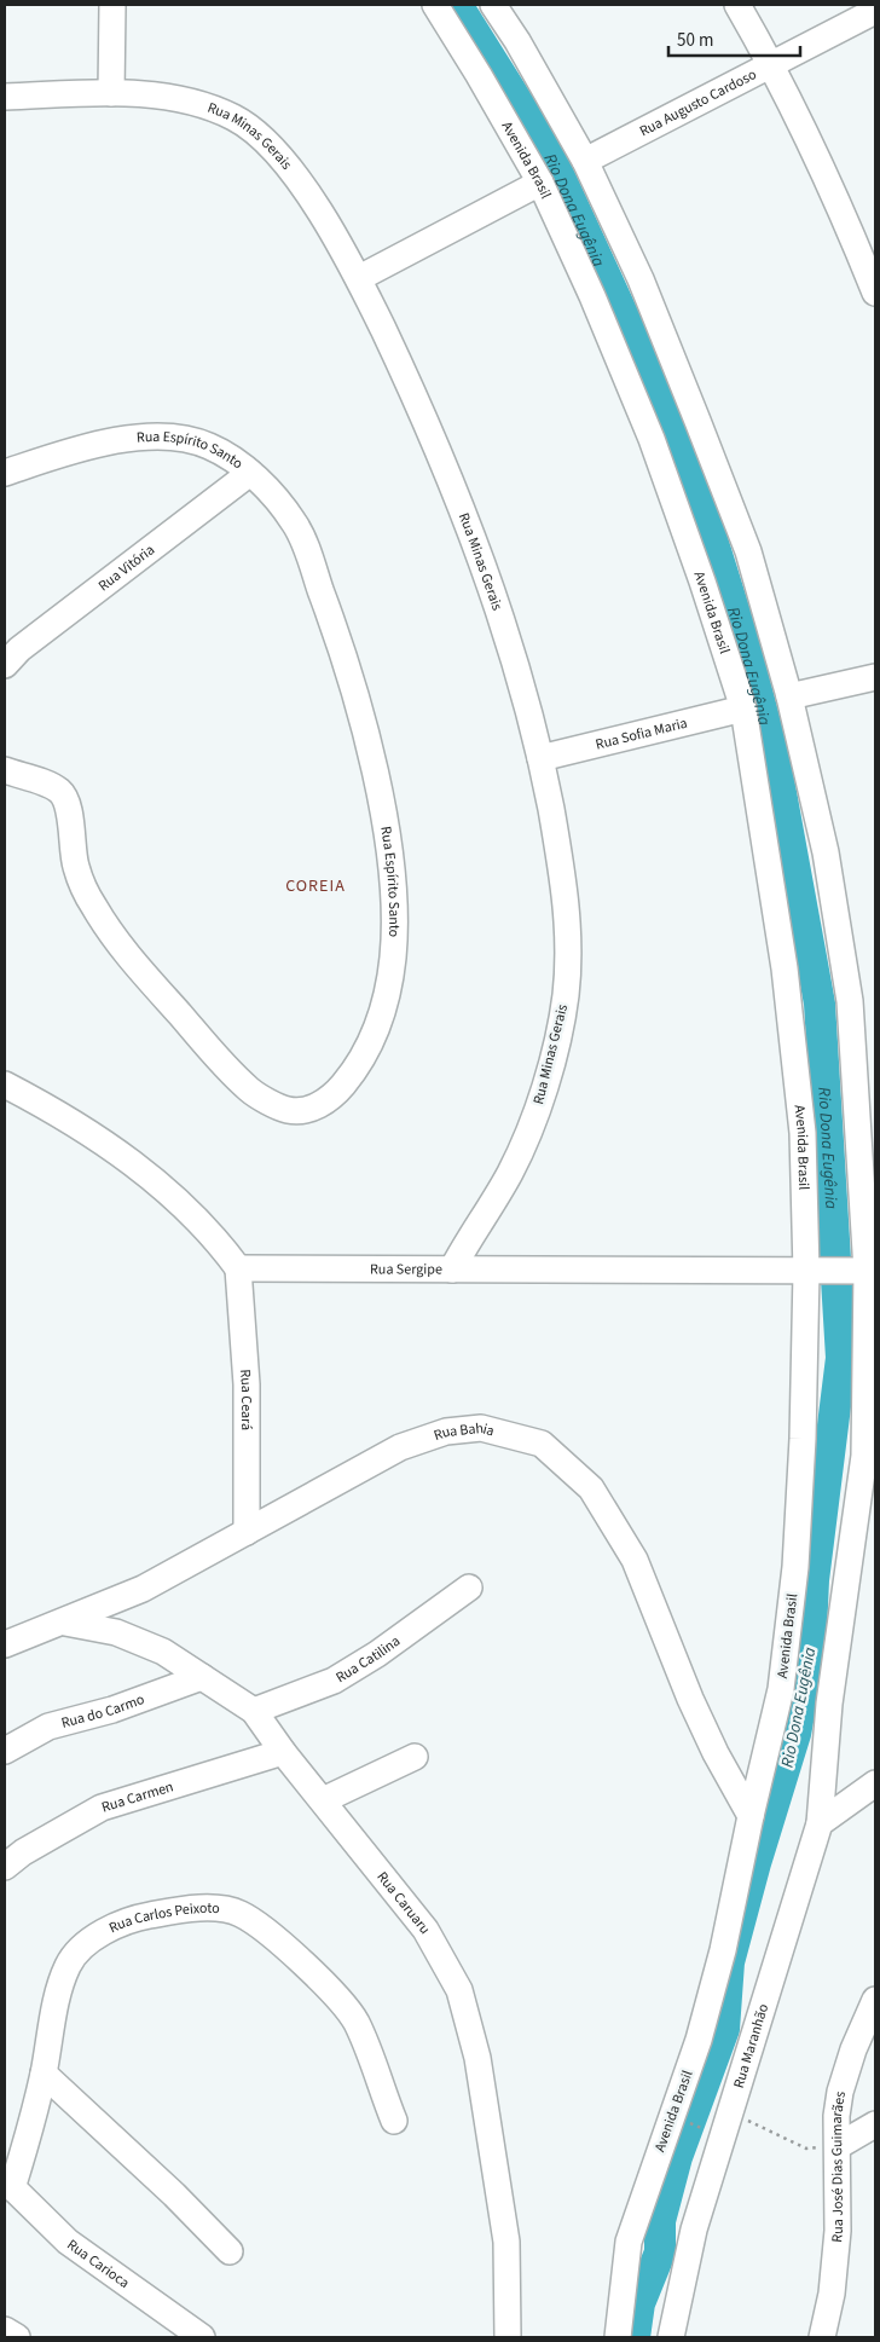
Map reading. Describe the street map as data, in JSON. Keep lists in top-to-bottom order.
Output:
{
  "streets": {
    "street": [
      "Rua Augusto Cardoso",
      "Rua Minas Gerais",
      "Avenida Brasil",
      "Rua Espírito Santo",
      "Rua Vitória",
      "Rua Sofia Maria",
      "Rua Sergipe",
      "Rua Ceará",
      "Rua Bahia",
      "Rua Catilina",
      "Rua do Carmo",
      "Rua Carmen",
      "Rua Caruaru",
      "Rua Carlos Peixoto",
      "Rua Maranhão",
      "Rua José Dias Guimarães",
      "Rua Carioca"
    ]
  },
  "crossings": [
    ["Rua Minas Gerais", "Rua Sofia Maria"],
    ["Rua Minas Gerais", "Rua Sergipe"],
    ["Avenida Brasil", "Rua Sofia Maria"],
    ["Avenida Brasil", "Rua Sergipe"],
    ["Avenida Brasil", "Rua Bahia"],
    ["Rua Espírito Santo", "Rua Vitória"],
    ["Rua Sergipe", "Rua Ceará"],
    ["Rua Ceará", "Rua Bahia"],
    ["Rua Bahia", "Rua Caruaru"],
    ["Rua Catilina", "Rua Caruaru"],
    ["Rua do Carmo", "Rua Caruaru"],
    ["Rua Carmen", "Rua Caruaru"],
    ["Rua Carlos Peixoto", "Rua Carioca"]
  ],
  "districts": ["COREIA"],
  "water": ["Rio Dona Eugênia"],
  "scale_bar": "50 m"
}
